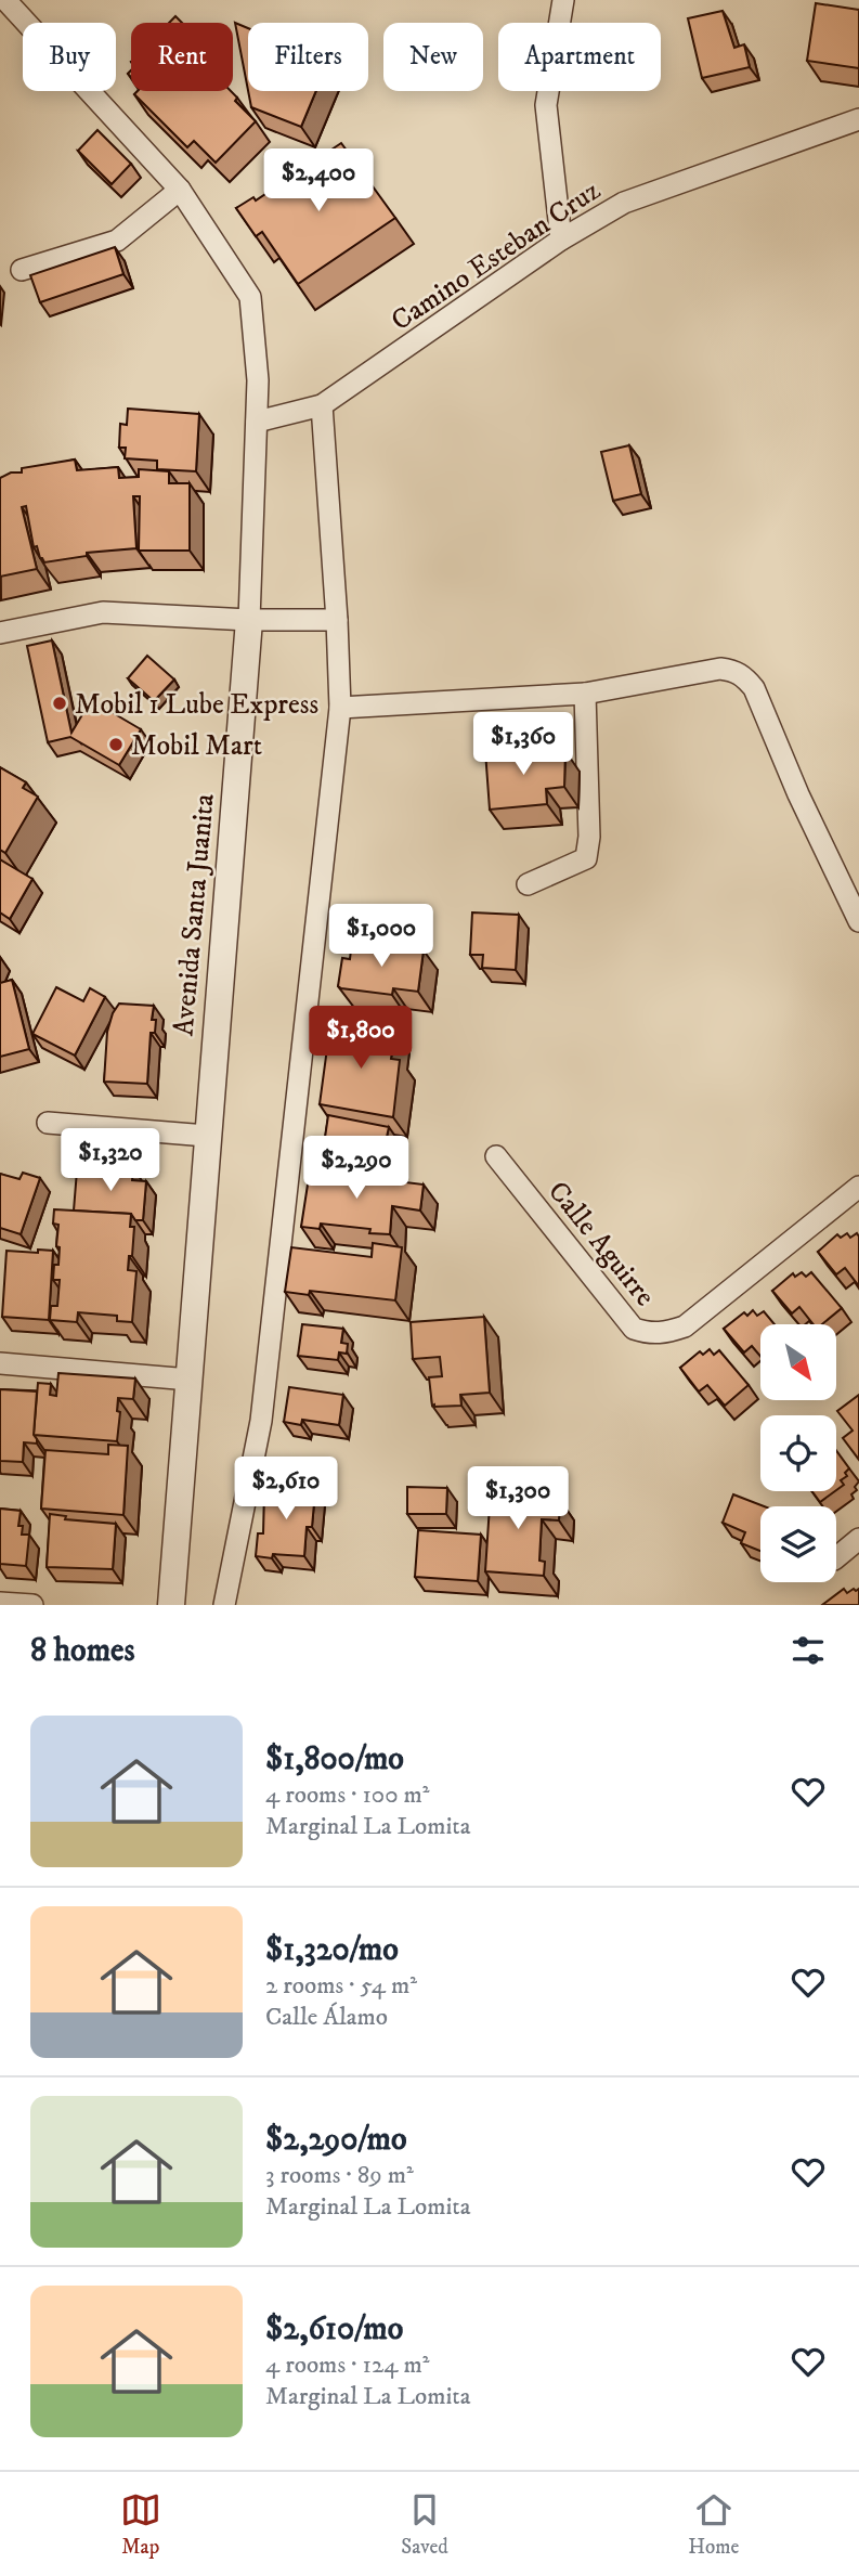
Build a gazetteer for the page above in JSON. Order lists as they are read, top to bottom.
{
  "streets": {
    "street": ["Camino Esteban Cruz", "Avenida Santa Juanita", "Calle Aguirre"]
  },
  "crossings": [
    ["Camino Esteban Cruz", "Avenida Santa Juanita"]
  ],
  "places": ["Mobil 1 Lube Express", "Mobil Mart"],
  "north": "bottom right",
  "page": {
    "chip": [
      "Buy",
      "Rent",
      "Filters",
      "New",
      "Apartment"
    ],
    "price": [
      "$2,400",
      "$1,360",
      "$1,000",
      "$1,800",
      "$1,320",
      "$2,290",
      "$2,610",
      "$1,300"
    ],
    "heading": "8 homes",
    "list": [
      {
        "name": "$1,800/mo",
        "note": "4 rooms · 100 m² · Marginal La Lomita"
      },
      {
        "name": "$1,320/mo",
        "note": "2 rooms · 54 m² · Calle Álamo"
      },
      {
        "name": "$2,290/mo",
        "note": "3 rooms · 89 m² · Marginal La Lomita"
      },
      {
        "name": "$2,610/mo",
        "note": "4 rooms · 124 m² · Marginal La Lomita"
      }
    ],
    "tabs": ["Map", "Saved", "Home"]
  }
}
